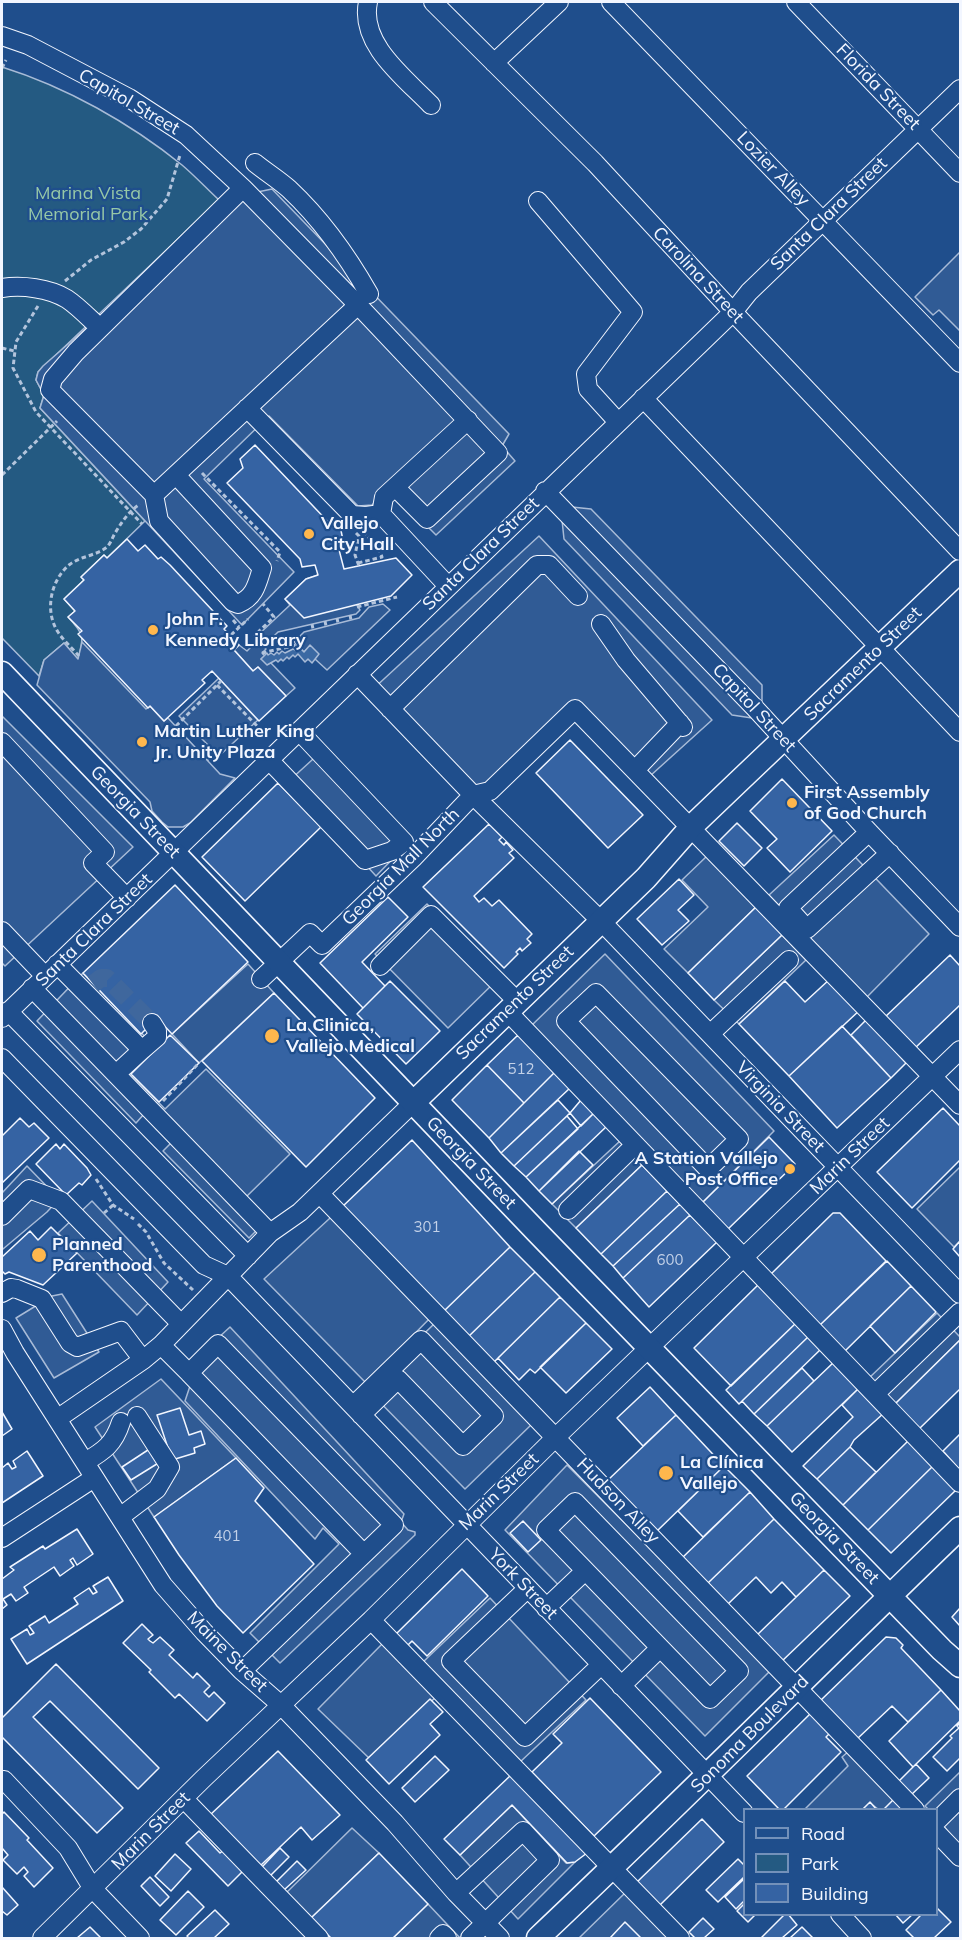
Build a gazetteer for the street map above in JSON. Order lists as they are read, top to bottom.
{
  "streets": {
    "main road": ["Sacramento Street", "Georgia Street", "Sonoma Boulevard"],
    "street": [
      "Florida Street",
      "Capitol Street",
      "Lozier Alley",
      "Santa Clara Street",
      "Carolina Street",
      "Georgia Mall North",
      "Virginia Street",
      "Marin Street",
      "Hudson Alley",
      "York Street",
      "Maine Street"
    ]
  },
  "crossings": [
    ["Florida Street", "Santa Clara Street"],
    ["Capitol Street", "Santa Clara Street"],
    ["Capitol Street", "Sacramento Street"],
    ["Lozier Alley", "Santa Clara Street"],
    ["Santa Clara Street", "Carolina Street"],
    ["Santa Clara Street", "Georgia Street"],
    ["Sacramento Street", "Georgia Street"],
    ["Sacramento Street", "Georgia Mall North"],
    ["Sacramento Street", "Virginia Street"],
    ["Sacramento Street", "Hudson Alley"],
    ["Sacramento Street", "York Street"],
    ["Sacramento Street", "Maine Street"],
    ["Georgia Street", "Georgia Mall North"],
    ["Georgia Street", "Marin Street"],
    ["Georgia Street", "Sonoma Boulevard"],
    ["Georgia Mall North", "Virginia Street"],
    ["Virginia Street", "Marin Street"],
    ["Marin Street", "Hudson Alley"],
    ["Marin Street", "York Street"],
    ["Marin Street", "Maine Street"],
    ["Hudson Alley", "Sonoma Boulevard"],
    ["York Street", "Sonoma Boulevard"]
  ],
  "parks": ["Marina Vista Memorial Park"],
  "places": [
    "Vallejo City Hall",
    "John F. Kennedy Library",
    "Martin Luther King Jr. Unity Plaza",
    "First Assembly of God Church",
    "La Clinica, Vallejo Medical",
    "A Station Vallejo Post Office",
    "Planned Parenthood",
    "La Clínica Vallejo"
  ],
  "house_numbers": [
    "512",
    "301",
    "600",
    "401"
  ],
  "legend": ["Road", "Park", "Building"]
}
